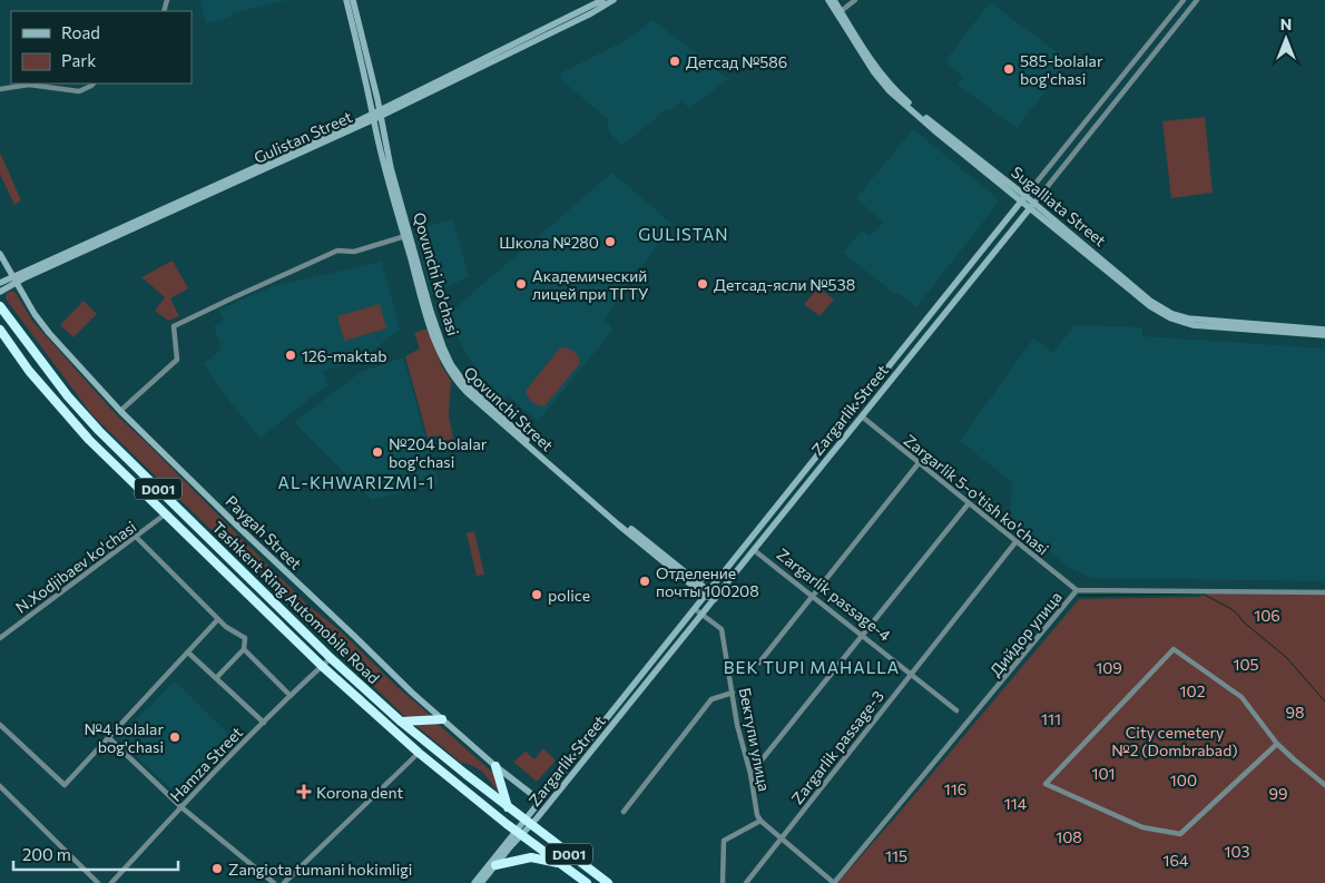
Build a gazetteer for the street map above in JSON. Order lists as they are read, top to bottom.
{
  "streets": {
    "highway": ["D001", "Tashkent Ring Automobile Road"],
    "main road": [
      "Gulistan Street",
      "Sugalliata Street",
      "Qovunchi ko'chasi",
      "Qovunchi Street",
      "Zargarlik Street",
      "Paygah Street",
      "Zargarlik passage-4"
    ],
    "street": [
      "Zargarlik 5-o'tish ko'chasi",
      "N.Xodjibaev ko'chasi",
      "Дийдор улица",
      "Бектупи улица",
      "Zargarlik passage-3",
      "Hamza Street"
    ]
  },
  "crossings": [
    ["Gulistan Street", "Qovunchi ko'chasi"],
    ["Gulistan Street", "Paygah Street"],
    ["Sugalliata Street", "Zargarlik Street"],
    ["Qovunchi ko'chasi", "Qovunchi Street"],
    ["Qovunchi ko'chasi", "Zargarlik Street"],
    ["Qovunchi Street", "Zargarlik Street"],
    ["Zargarlik Street", "Zargarlik 5-o'tish ko'chasi"],
    ["Zargarlik Street", "Paygah Street"],
    ["Zargarlik Street", "Zargarlik passage-4"],
    ["Zargarlik Street", "Tashkent Ring Automobile Road"],
    ["Zargarlik Street", "Бектупи улица"],
    ["Zargarlik 5-o'tish ko'chasi", "Дийдор улица"],
    ["Zargarlik 5-o'tish ko'chasi", "Zargarlik passage-3"],
    ["N.Xodjibaev ko'chasi", "Tashkent Ring Automobile Road"],
    ["Zargarlik passage-4", "Zargarlik passage-3"],
    ["Tashkent Ring Automobile Road", "Hamza Street"]
  ],
  "districts": ["GULISTAN", "AL-KHWARIZMI-1", "BEK TUPI MAHALLA"],
  "parks": [
    "106",
    "105",
    "109",
    "102",
    "98",
    "111",
    "City cemetery №2 (Dombrabad)",
    "101",
    "100",
    "116",
    "99",
    "114",
    "108",
    "103",
    "115",
    "164"
  ],
  "places": {
    "other": [
      "Детсад №586",
      "585-bolalar bog'chasi",
      "Школа №280",
      "Академический лицей при ТГТУ",
      "Детсад-ясли №538",
      "126-maktab",
      "№204 bolalar bog'chasi",
      "Отделение почты 100208",
      "police",
      "№4 bolalar bog'chasi",
      "Zangiota tumani hokimligi"
    ],
    "health": ["Korona dent"]
  },
  "legend": ["Road", "Park"],
  "scale_bar": "200 m",
  "north": "top"
}
